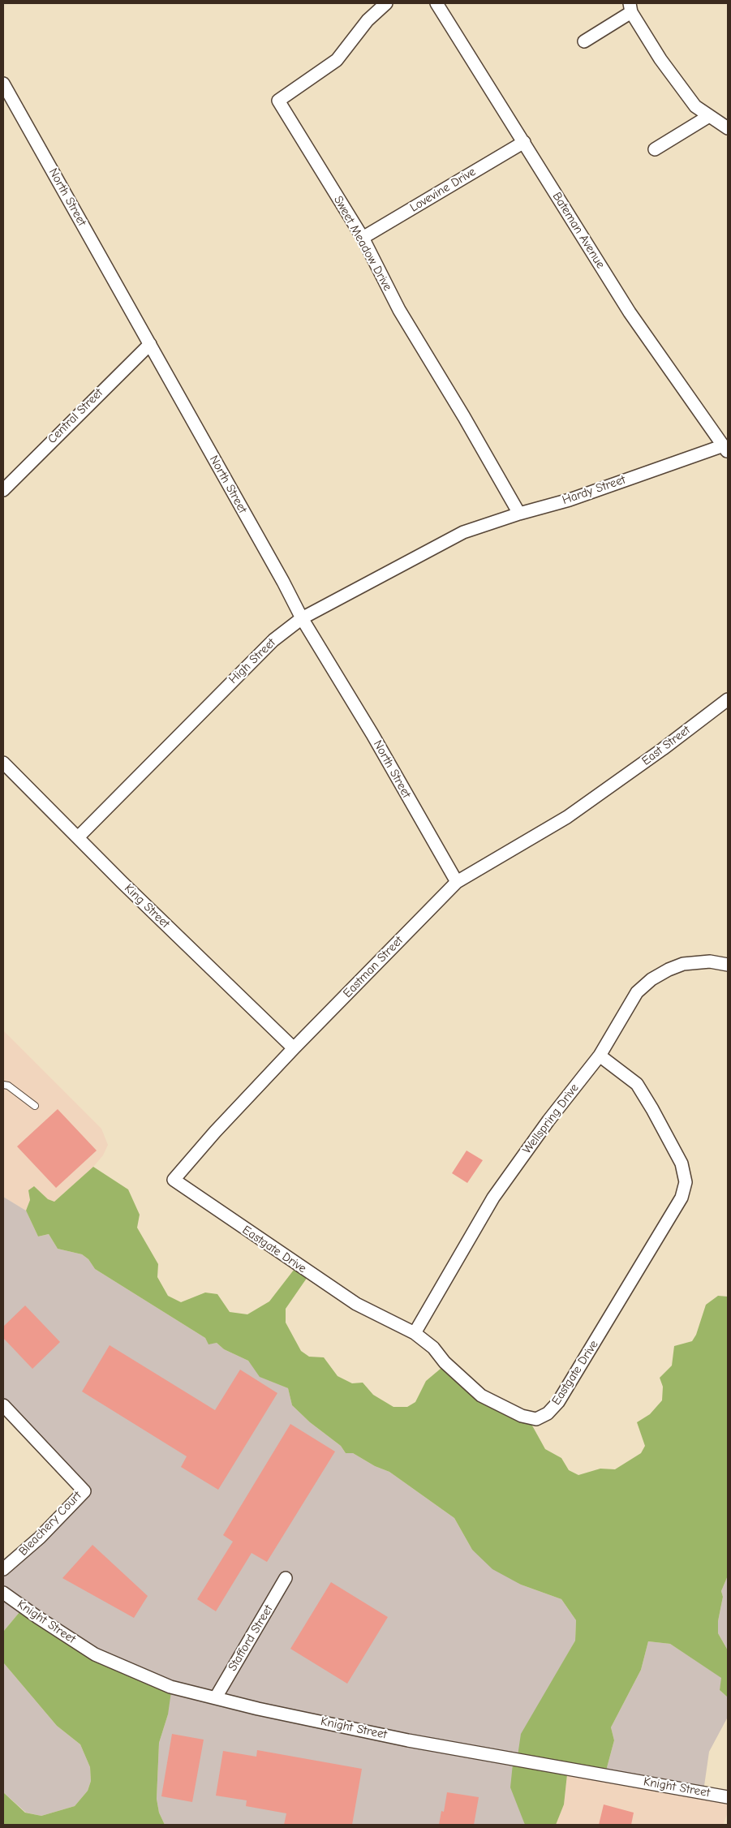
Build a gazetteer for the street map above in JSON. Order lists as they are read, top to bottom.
{
  "streets": {
    "street": [
      "Lovevine Drive",
      "North Street",
      "Bateman Avenue",
      "Sweet Meadow Drive",
      "Central Street",
      "Hardy Street",
      "High Street",
      "East Street",
      "King Street",
      "Eastman Street",
      "Wellspring Drive",
      "Eastgate Drive",
      "Bleachery Court",
      "Knight Street",
      "Stafford Street"
    ]
  },
  "crossings": [
    ["Lovevine Drive", "Bateman Avenue"],
    ["Lovevine Drive", "Sweet Meadow Drive"],
    ["North Street", "Central Street"],
    ["North Street", "High Street"],
    ["North Street", "Eastman Street"],
    ["Bateman Avenue", "Hardy Street"],
    ["Sweet Meadow Drive", "Hardy Street"],
    ["Hardy Street", "High Street"],
    ["High Street", "King Street"],
    ["East Street", "Eastman Street"],
    ["King Street", "Eastman Street"],
    ["Eastman Street", "Eastgate Drive"],
    ["Wellspring Drive", "Eastgate Drive"],
    ["Knight Street", "Stafford Street"]
  ]
}
